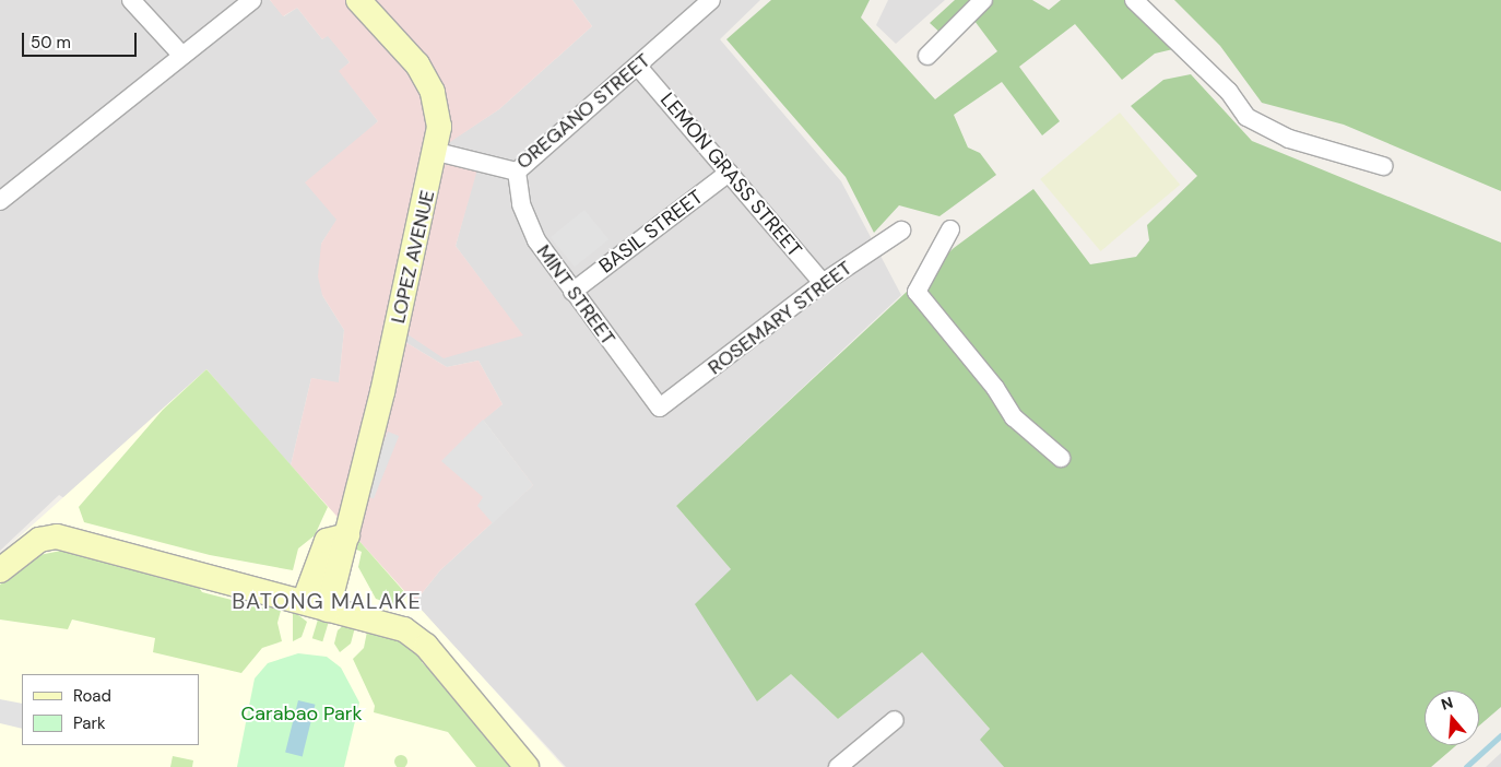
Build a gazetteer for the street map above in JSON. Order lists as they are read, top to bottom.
{
  "streets": {
    "main road": ["LOPEZ AVENUE"],
    "street": [
      "OREGANO STREET",
      "LEMON GRASS STREET",
      "BASIL STREET",
      "MINT STREET",
      "ROSEMARY STREET"
    ]
  },
  "crossings": [
    ["OREGANO STREET", "LEMON GRASS STREET"],
    ["OREGANO STREET", "LOPEZ AVENUE"],
    ["OREGANO STREET", "MINT STREET"],
    ["LEMON GRASS STREET", "BASIL STREET"],
    ["LEMON GRASS STREET", "ROSEMARY STREET"],
    ["BASIL STREET", "MINT STREET"],
    ["MINT STREET", "ROSEMARY STREET"]
  ],
  "districts": ["BATONG MALAKE"],
  "parks": ["Carabao Park"],
  "legend": ["Road", "Park"],
  "scale_bar": "50 m",
  "north": "top"
}
